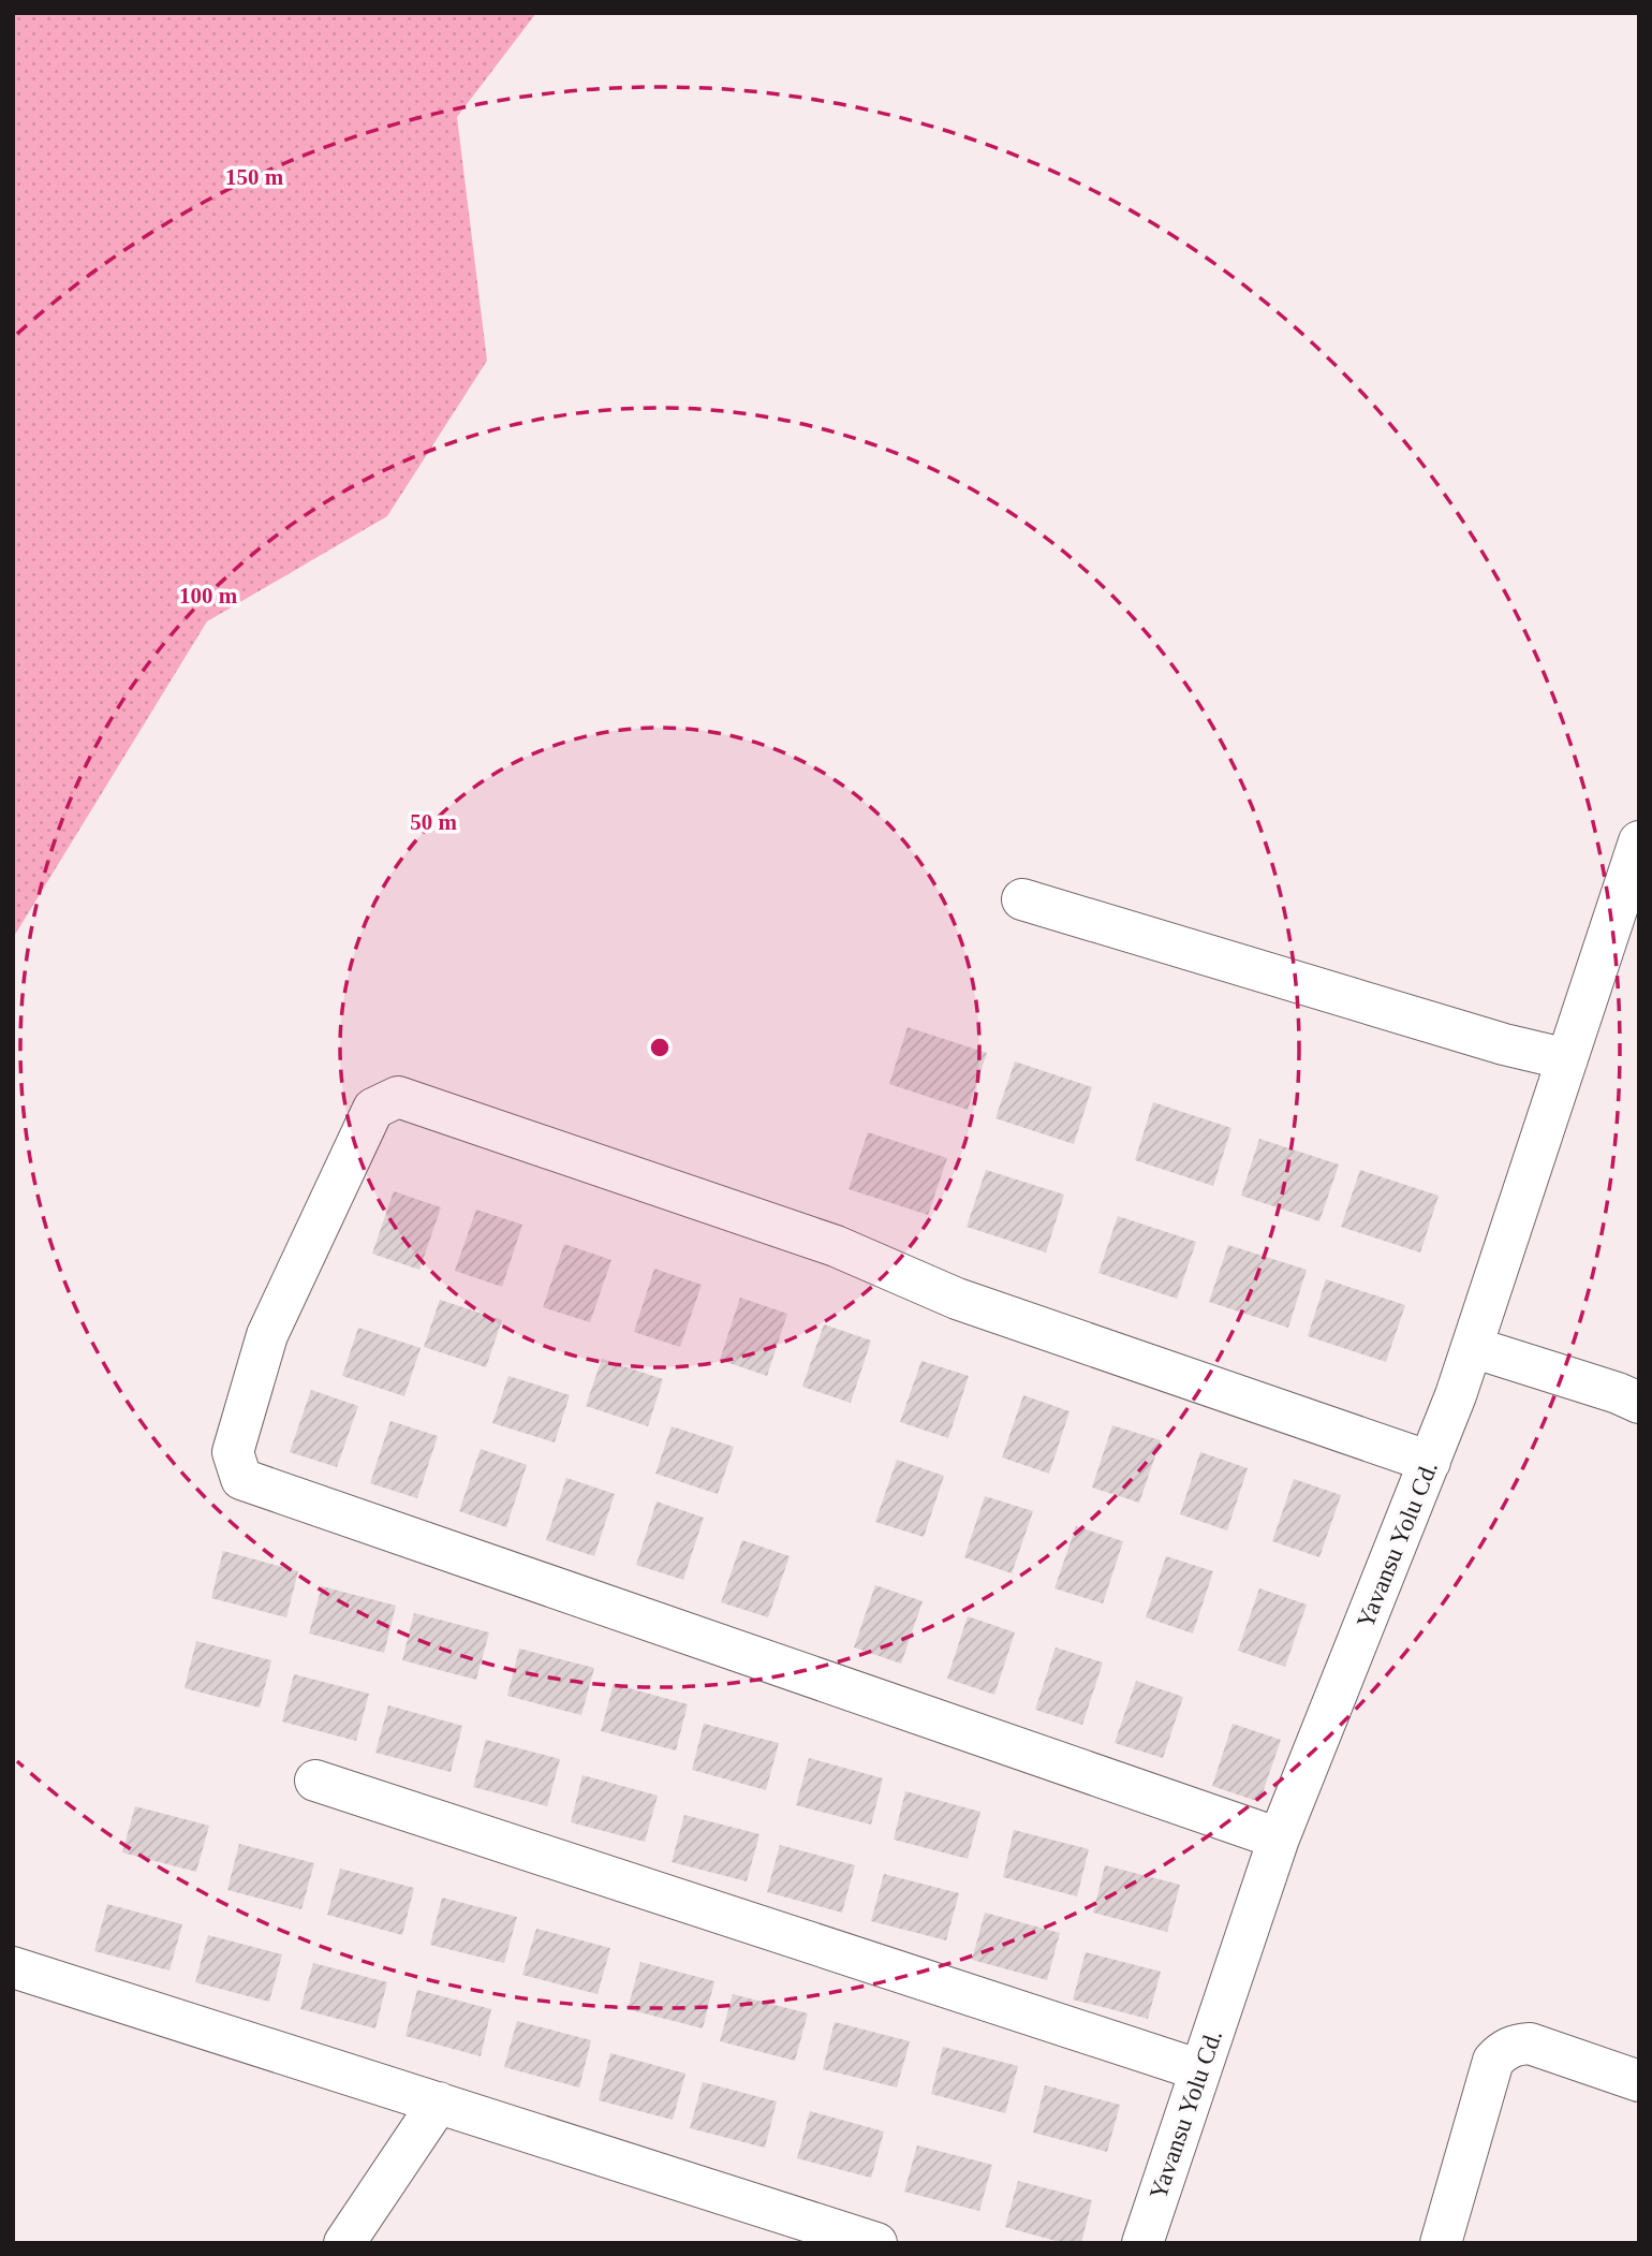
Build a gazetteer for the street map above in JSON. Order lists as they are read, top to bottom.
{
  "streets": {
    "street": ["Yavansu Yolu Cd."]
  },
  "rings": ["150 m", "100 m", "50 m"]
}
